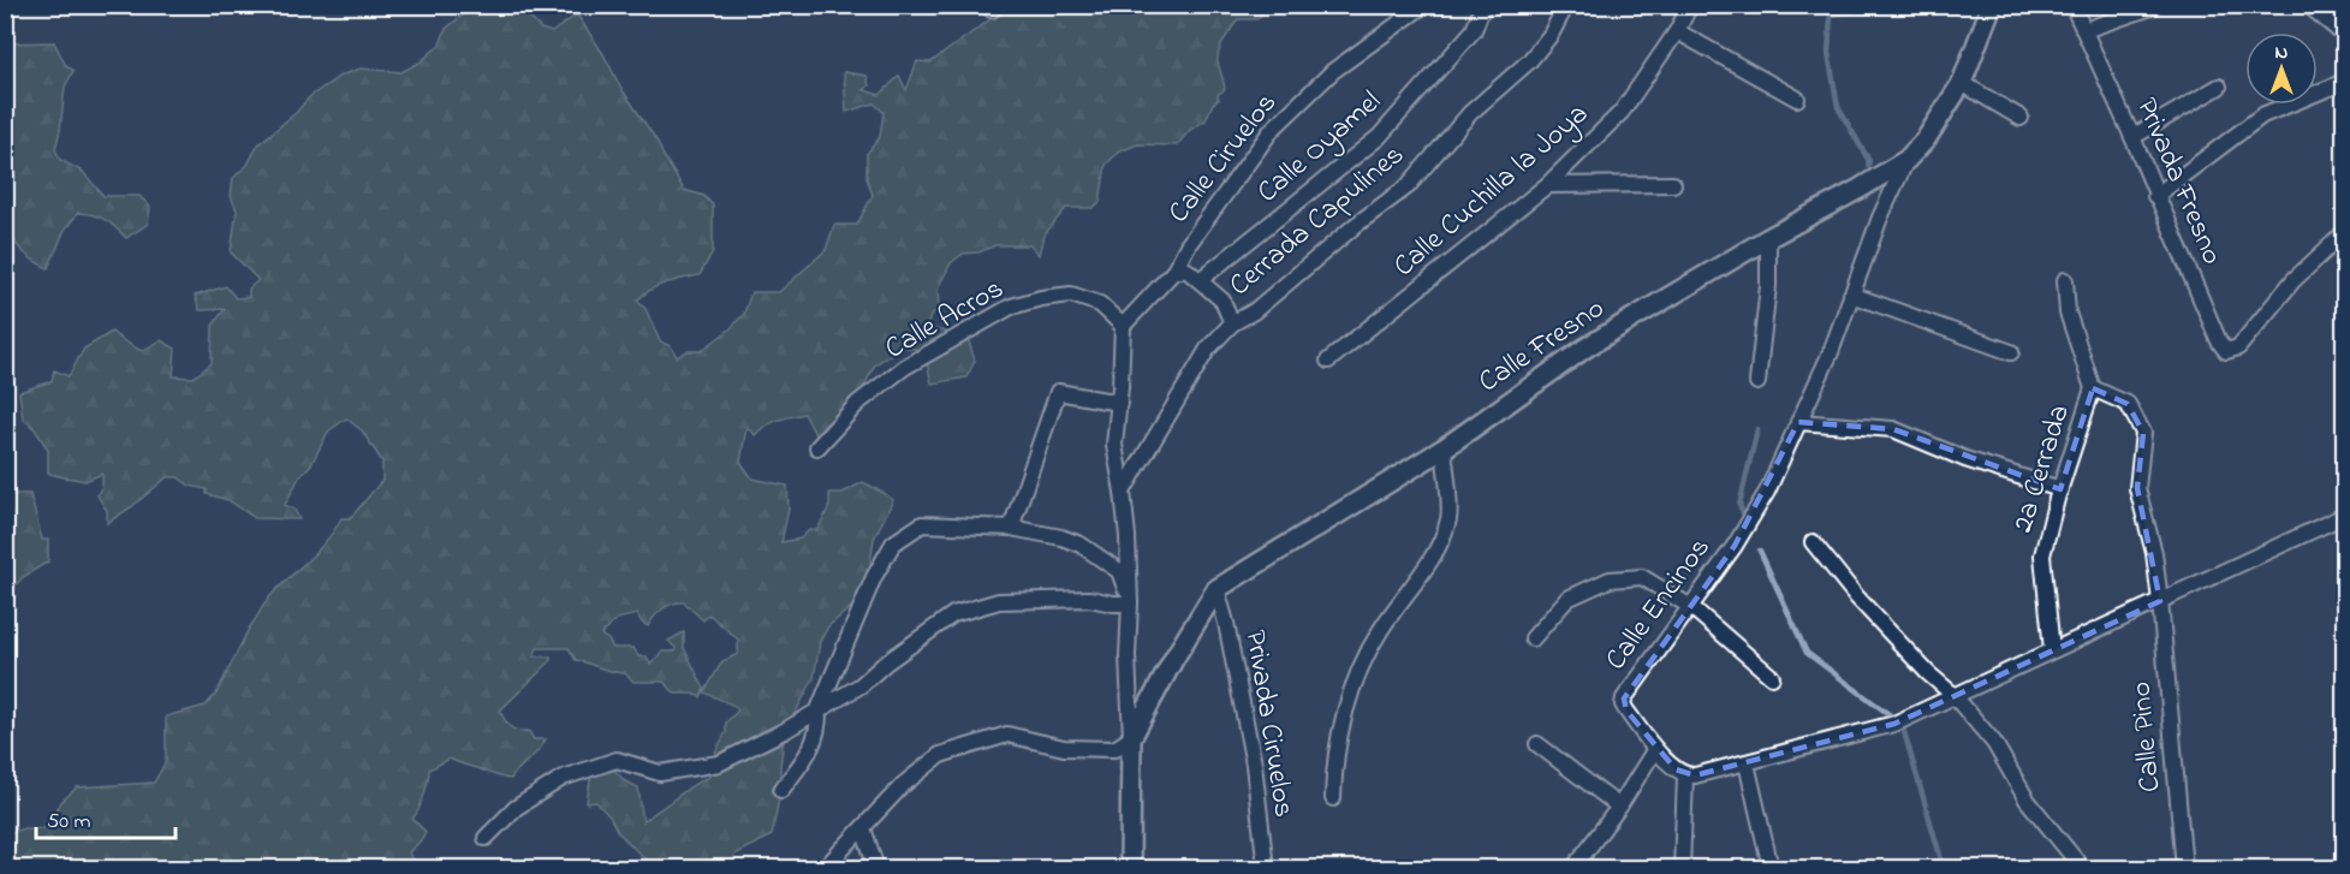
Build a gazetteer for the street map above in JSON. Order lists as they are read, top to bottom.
{
  "streets": {
    "street": [
      "Calle Oyamel",
      "Calle Ciruelos",
      "Privada Fresno",
      "Calle Cuchilla la Joya",
      "Cerrada Capulines",
      "Calle Acros",
      "Calle Fresno",
      "2a Cerrada",
      "Calle Encinos",
      "Privada Ciruelos",
      "Calle Pino"
    ]
  },
  "crossings": [
    ["Calle Fresno", "Calle Encinos"],
    ["Calle Fresno", "Privada Ciruelos"],
    ["2a Cerrada", "Calle Pino"]
  ],
  "scale_bar": "50 m",
  "north": "top"
}
